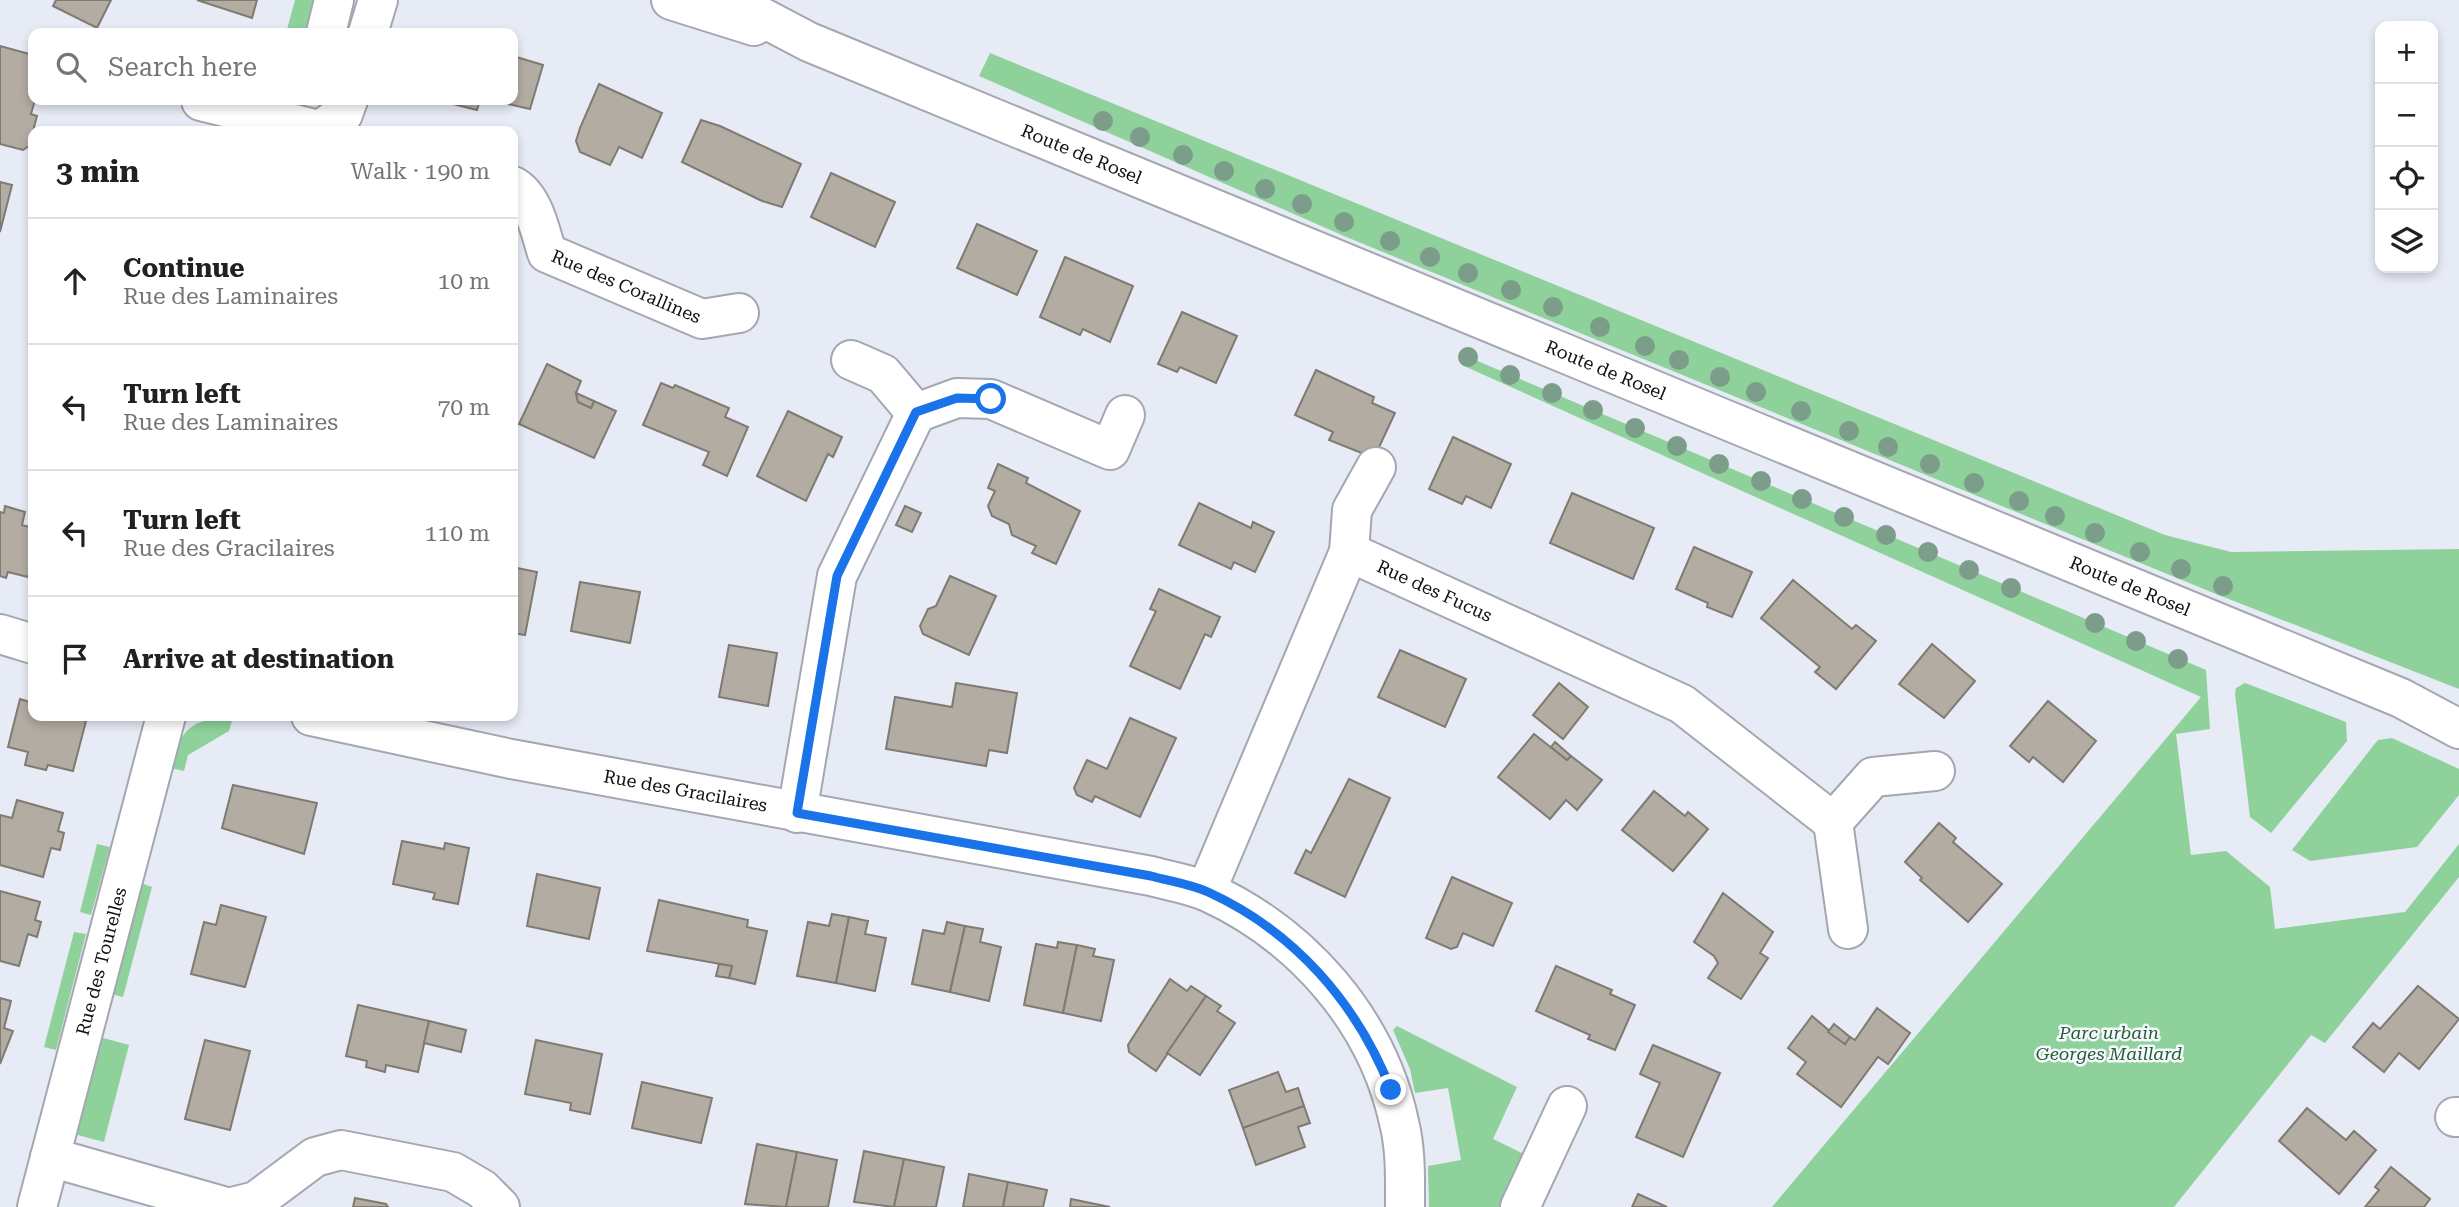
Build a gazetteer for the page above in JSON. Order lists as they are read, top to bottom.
{
  "streets": {
    "street": [
      "Route de Rosel",
      "Rue des Corallines",
      "Rue des Fucus",
      "Rue des Gracilaires",
      "Rue des Tourelles"
    ]
  },
  "parks": ["Parc urbain Georges Maillard"],
  "page": {
    "map_buttons": ["+", "−"],
    "search": "Search here",
    "heading": ["3 min", "Walk · 190 m"],
    "list": [
      ["Continue", "Rue des Laminaires", "10 m"],
      ["Turn left", "Rue des Laminaires", "70 m"],
      ["Turn left", "Rue des Gracilaires", "110 m"],
      "Arrive at destination"
    ]
  }
}
